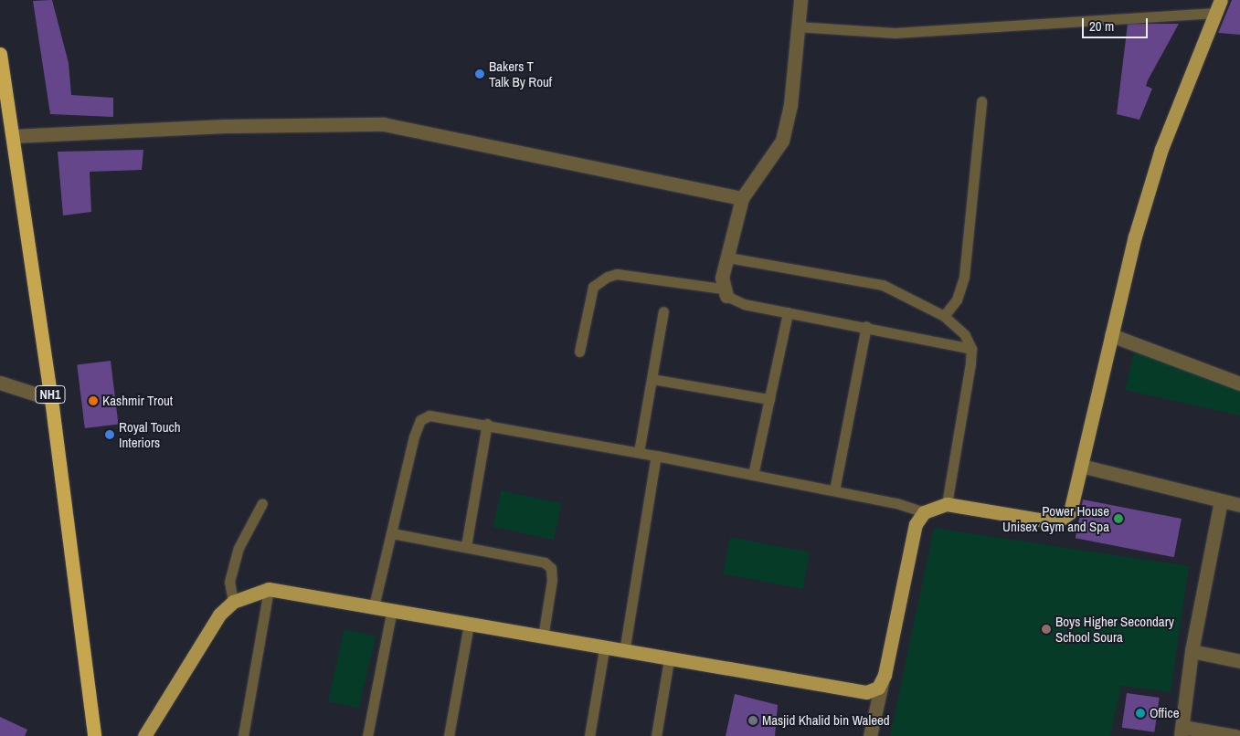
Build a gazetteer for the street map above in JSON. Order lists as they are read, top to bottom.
{
  "streets": {
    "highway": ["NH1"]
  },
  "places": [
    "Bakers T Talk By Rouf",
    "Kashmir Trout",
    "Royal Touch Interiors",
    "Power House Unisex Gym and Spa",
    "Boys Higher Secondary School Soura",
    "Office",
    "Masjid Khalid bin Waleed"
  ],
  "scale_bar": "20 m"
}
